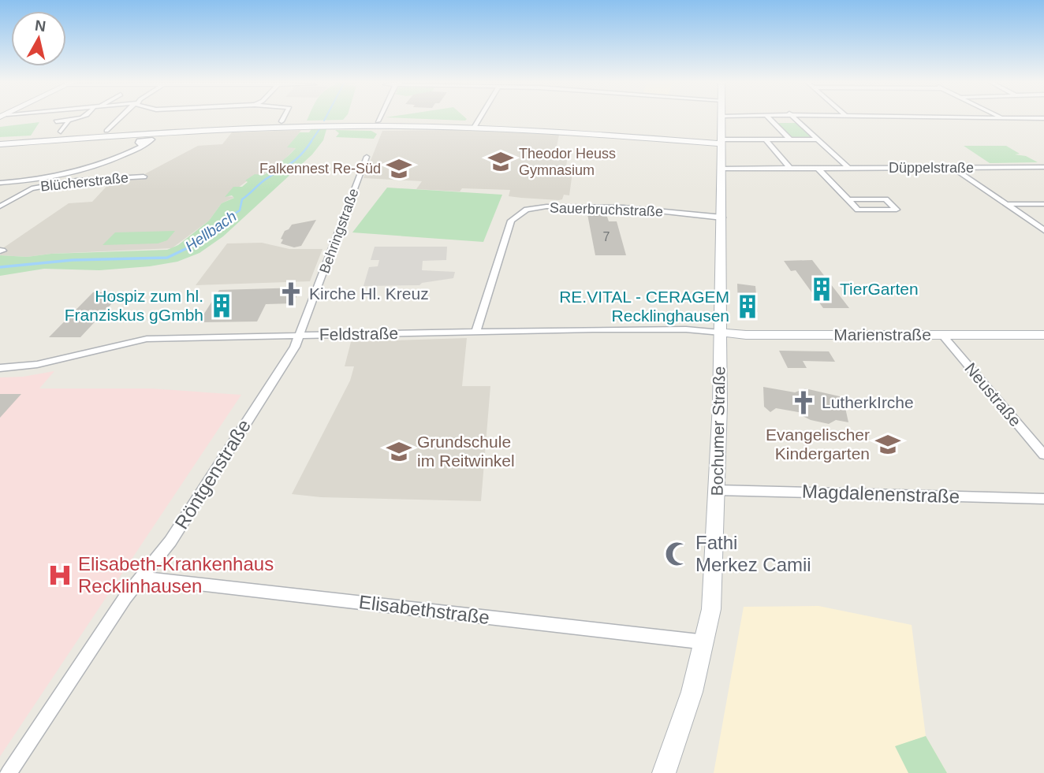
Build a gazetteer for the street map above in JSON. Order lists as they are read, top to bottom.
{
  "streets": {
    "main road": ["Marienstraße", "Bochumer Straße"],
    "street": [
      "Düppelstraße",
      "Blücherstraße",
      "Sauerbruchstraße",
      "Behringstraße",
      "Feldstraße",
      "Neustraße",
      "Röntgenstraße",
      "Magdalenenstraße",
      "Elisabethstraße"
    ]
  },
  "crossings": [
    ["Düppelstraße", "Bochumer Straße"],
    ["Sauerbruchstraße", "Feldstraße"],
    ["Sauerbruchstraße", "Bochumer Straße"],
    ["Behringstraße", "Feldstraße"],
    ["Behringstraße", "Röntgenstraße"],
    ["Feldstraße", "Marienstraße"],
    ["Feldstraße", "Bochumer Straße"],
    ["Feldstraße", "Röntgenstraße"],
    ["Marienstraße", "Neustraße"],
    ["Marienstraße", "Bochumer Straße"],
    ["Bochumer Straße", "Magdalenenstraße"],
    ["Bochumer Straße", "Elisabethstraße"],
    ["Röntgenstraße", "Elisabethstraße"]
  ],
  "water": ["Hellbach"],
  "places": {
    "school or university": [
      "Theodor Heuss Gymnasium",
      "Falkennest Re-Süd",
      "Evangelischer Kindergarten",
      "Grundschule im Reitwinkel"
    ],
    "building": ["TierGarten", "Hospiz zum hl. Franziskus gGmbh", "RE.VITAL - CERAGEM Recklinghausen"],
    "church": ["Kirche Hl. Kreuz", "LutherkIrche"],
    "mosque": ["Fathi Merkez Camii"],
    "hospital": ["Elisabeth-Krankenhaus Recklinhausen"]
  },
  "house_numbers": ["7"],
  "north": "top"
}
